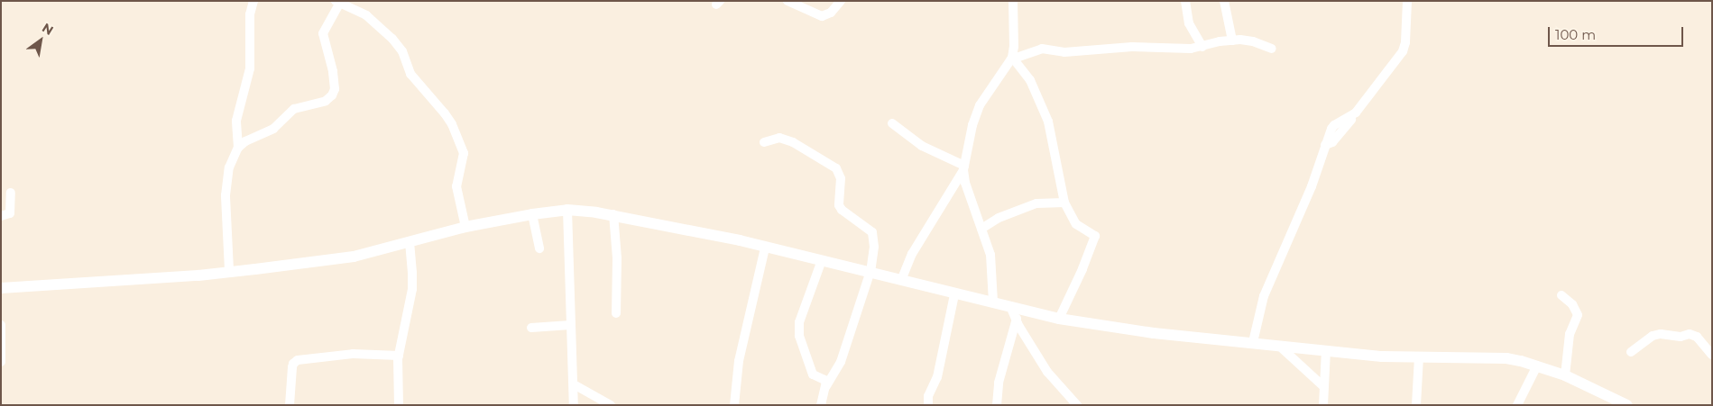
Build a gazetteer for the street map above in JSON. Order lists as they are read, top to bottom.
{
  "scale_bar": "100 m",
  "north": "top right"
}
